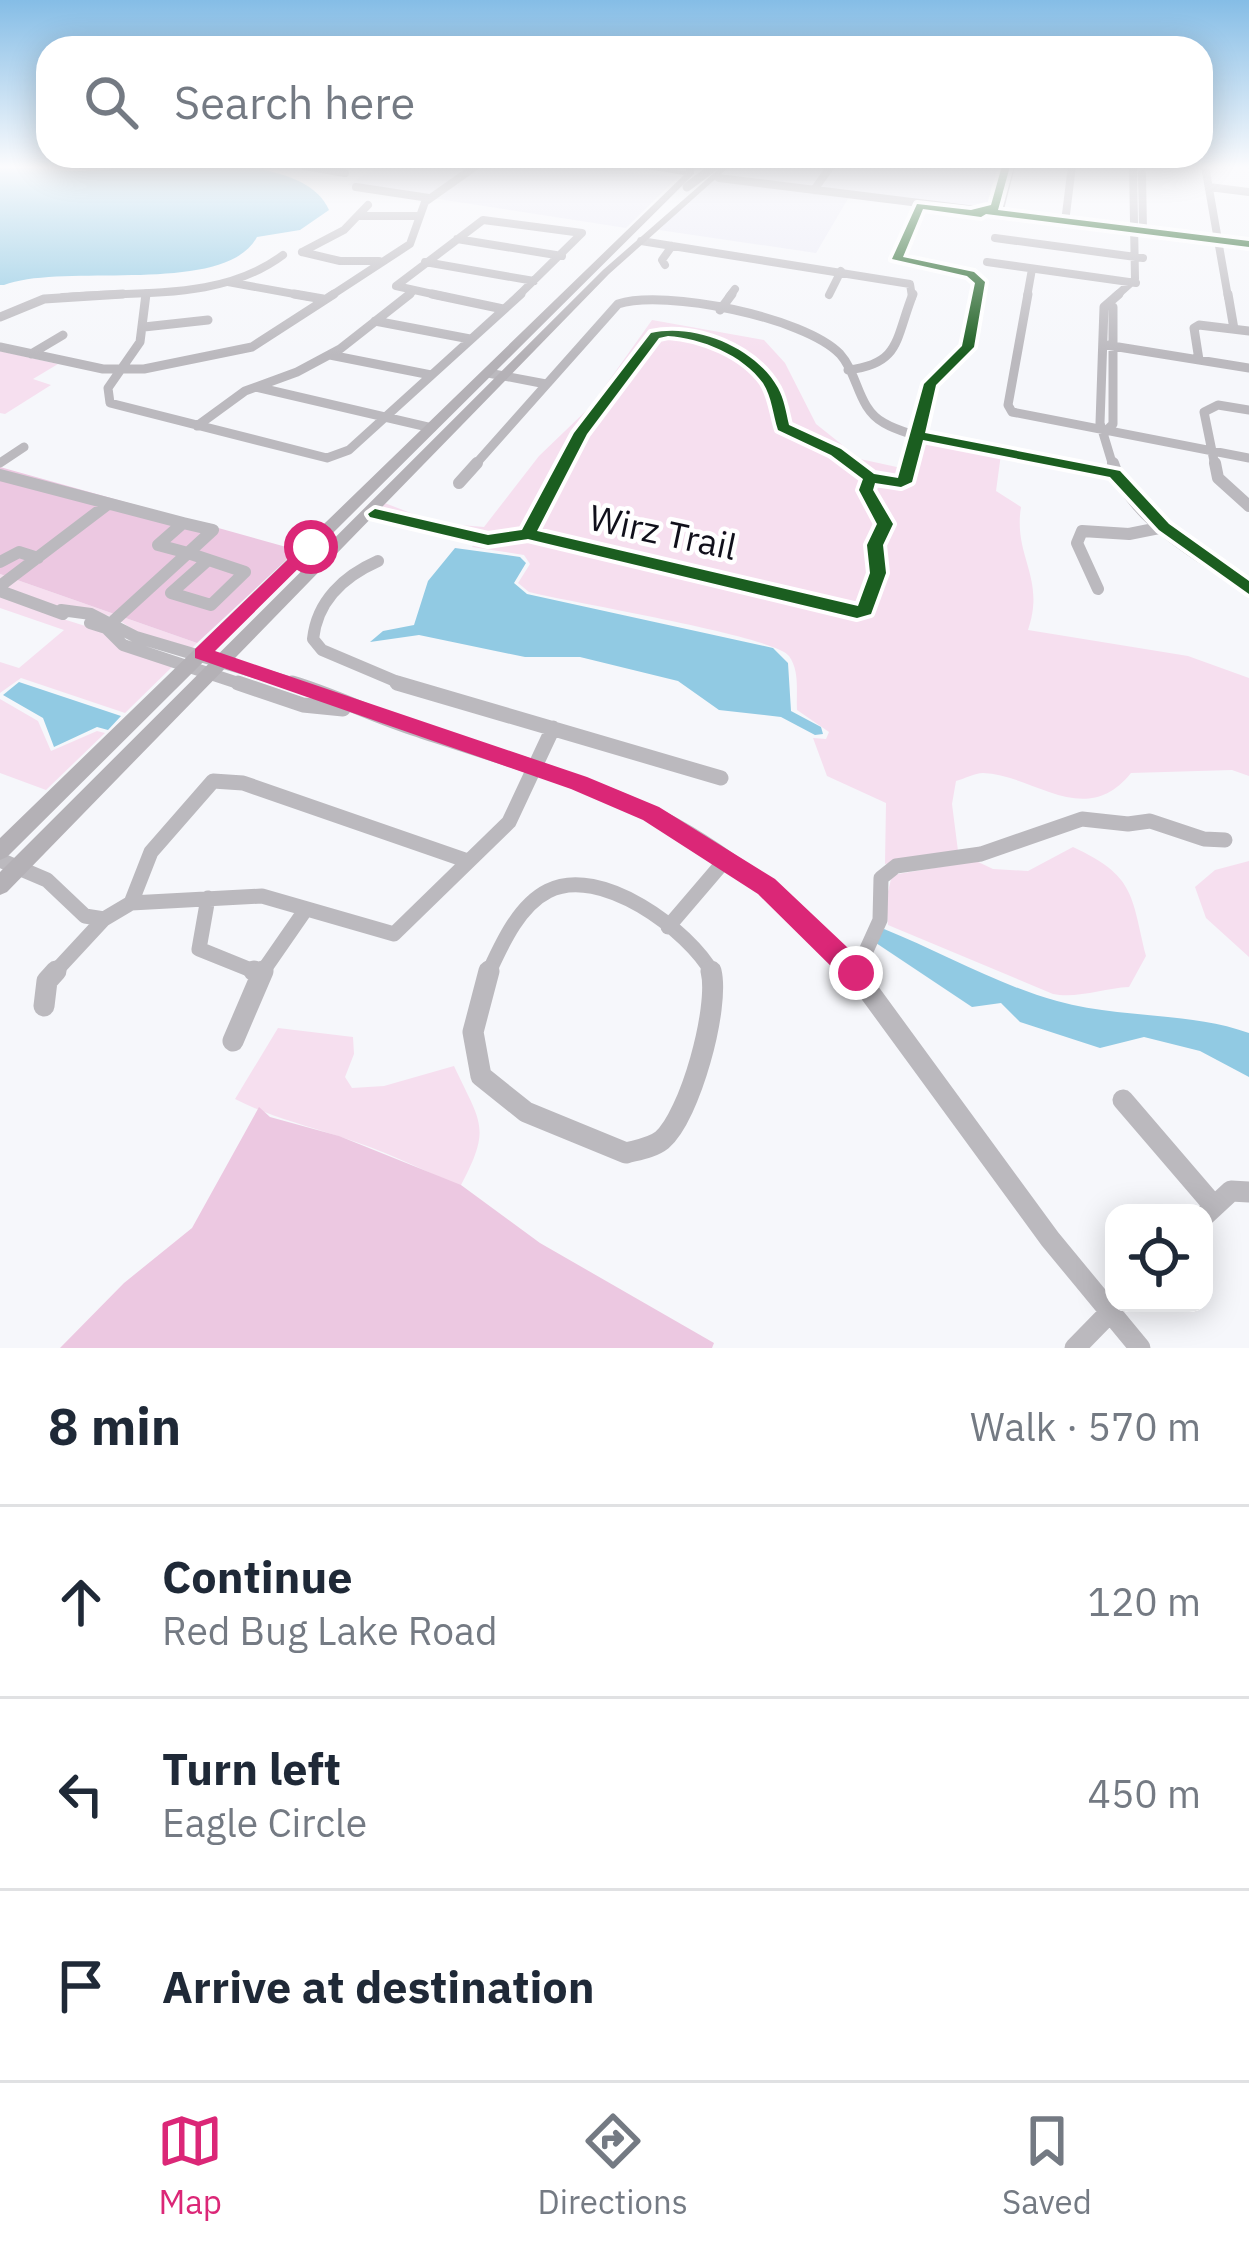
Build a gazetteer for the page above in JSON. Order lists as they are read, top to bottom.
{
  "streets": {
    "cycle path": ["Wirz Trail"]
  },
  "page": {
    "search": "Search here",
    "heading": ["8 min", "Walk · 570 m"],
    "list": [
      ["Continue", "Red Bug Lake Road", "120 m"],
      ["Turn left", "Eagle Circle", "450 m"],
      "Arrive at destination"
    ],
    "nav": ["Map", "Directions", "Saved"]
  }
}
